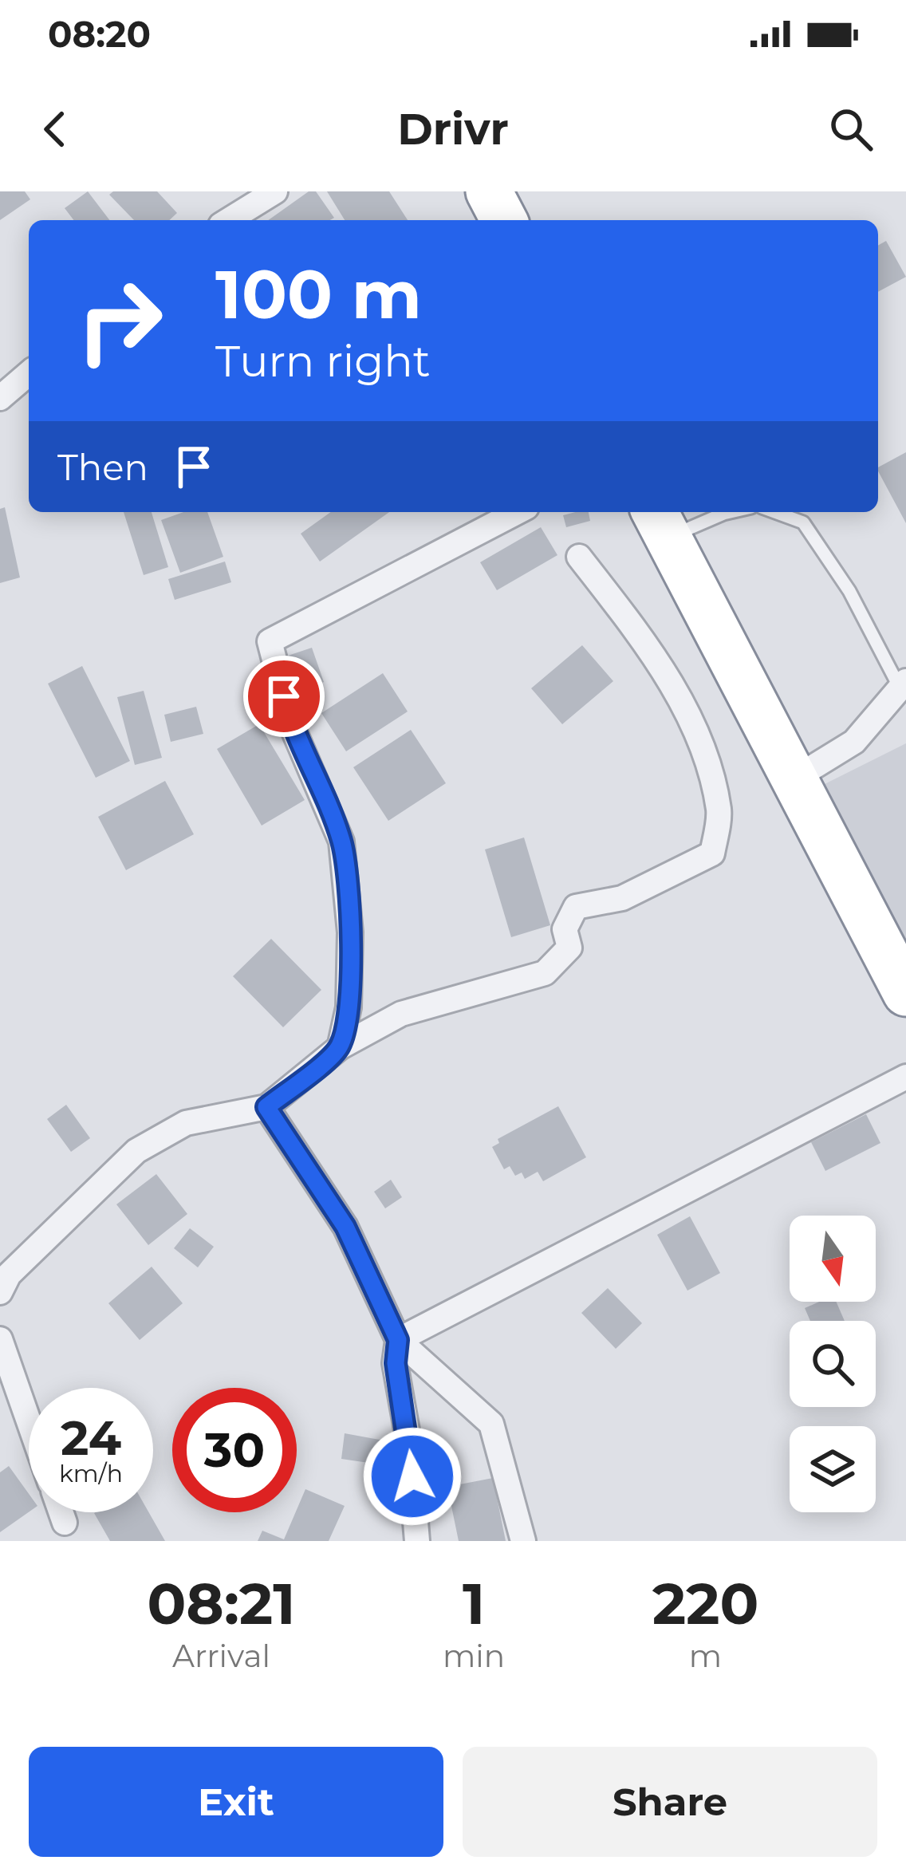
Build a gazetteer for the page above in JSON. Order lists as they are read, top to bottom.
{
  "north": "bottom",
  "page": {
    "status": "08:20",
    "header": "Drivr",
    "turn": ["100 m", "Turn right"],
    "then": "Then",
    "speed": "24 km/h",
    "limit": "30",
    "eta": [
      "08:21",
      "Arrival",
      "1",
      "min",
      "220",
      "m"
    ],
    "buttons": ["Exit", "Share"]
  }
}
